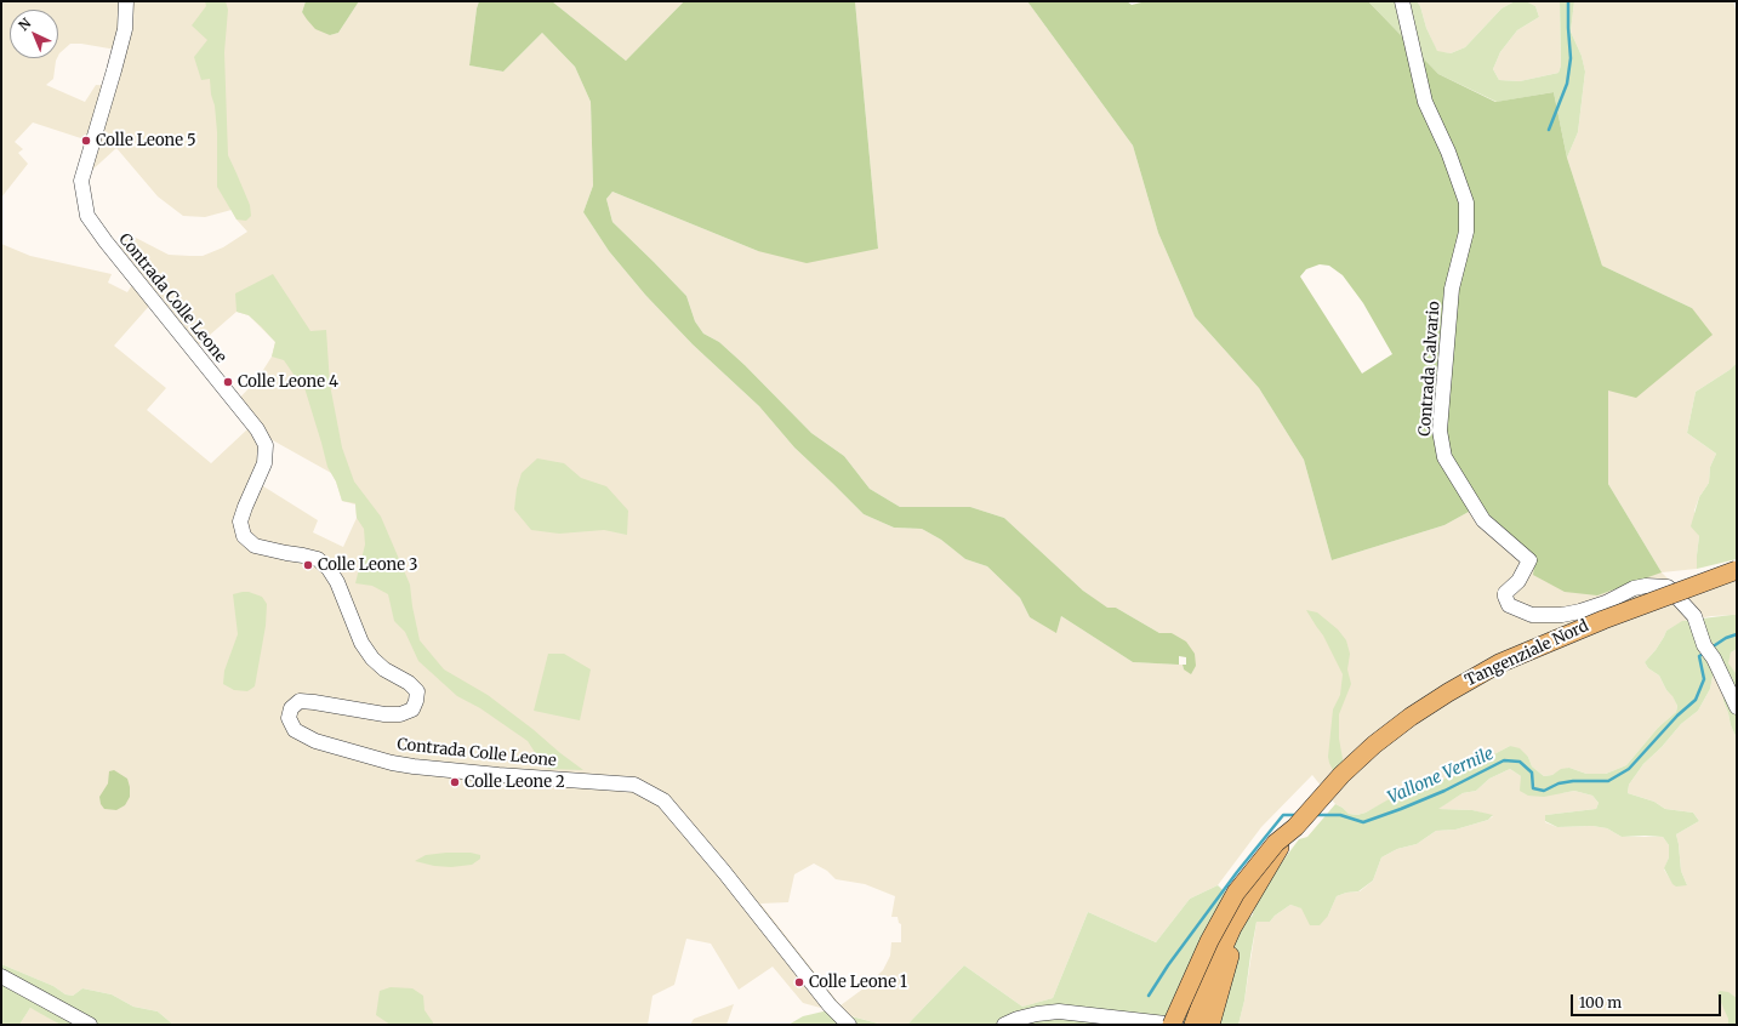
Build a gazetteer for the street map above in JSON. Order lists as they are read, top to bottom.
{
  "streets": {
    "main road": ["Tangenziale Nord"],
    "street": ["Contrada Colle Leone", "Contrada Calvario"]
  },
  "water": ["Vallone Vernile"],
  "places": [
    "Colle Leone 5",
    "Colle Leone 4",
    "Colle Leone 3",
    "Colle Leone 2",
    "Colle Leone 1"
  ],
  "scale_bar": "100 m",
  "north": "top left"
}
